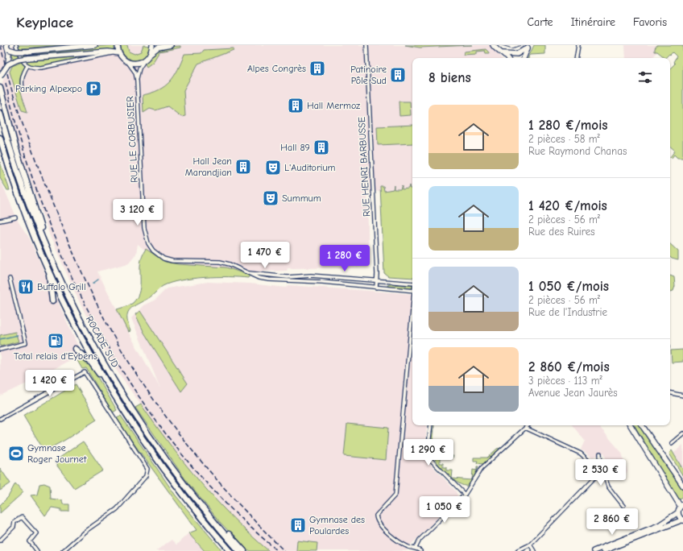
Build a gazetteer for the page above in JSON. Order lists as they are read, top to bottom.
{
  "streets": {
    "highway": ["ROCADE SUD"],
    "street": ["RUE LE CORBUSIER", "RUE HENRI BARBUSSE"]
  },
  "crossings": [
    ["RUE LE CORBUSIER", "RUE HENRI BARBUSSE"]
  ],
  "places": {
    "building": [
      "Alpes Congrès",
      "Patinoire Pôle Sud",
      "Hall Mermoz",
      "Hall 89",
      "Hall Jean Marandjian",
      "Gymnase des Poulardes"
    ],
    "parking": ["Parking Alpexpo"],
    "theatre": ["L'Auditorium", "Summum"],
    "restaurant": ["Buffalo Grill"],
    "fuel station": ["Total relais d'Eybens"],
    "sports": ["Gymnase Roger Journet"]
  },
  "page": {
    "header": "Keyplace",
    "nav": ["Carte", "Itinéraire", "Favoris"],
    "heading": "8 biens",
    "list": [
      {
        "name": "1 280 €/mois",
        "note": "2 pièces · 58 m² · Rue Raymond Chanas"
      },
      {
        "name": "1 420 €/mois",
        "note": "2 pièces · 56 m² · Rue des Ruires"
      },
      {
        "name": "1 050 €/mois",
        "note": "2 pièces · 56 m² · Rue de l'Industrie"
      },
      {
        "name": "2 860 €/mois",
        "note": "3 pièces · 113 m² · Avenue Jean Jaurès"
      }
    ],
    "price": [
      "3 120 €",
      "1 470 €",
      "1 280 €",
      "1 420 €",
      "1 290 €",
      "2 530 €",
      "1 050 €",
      "2 860 €"
    ]
  }
}
